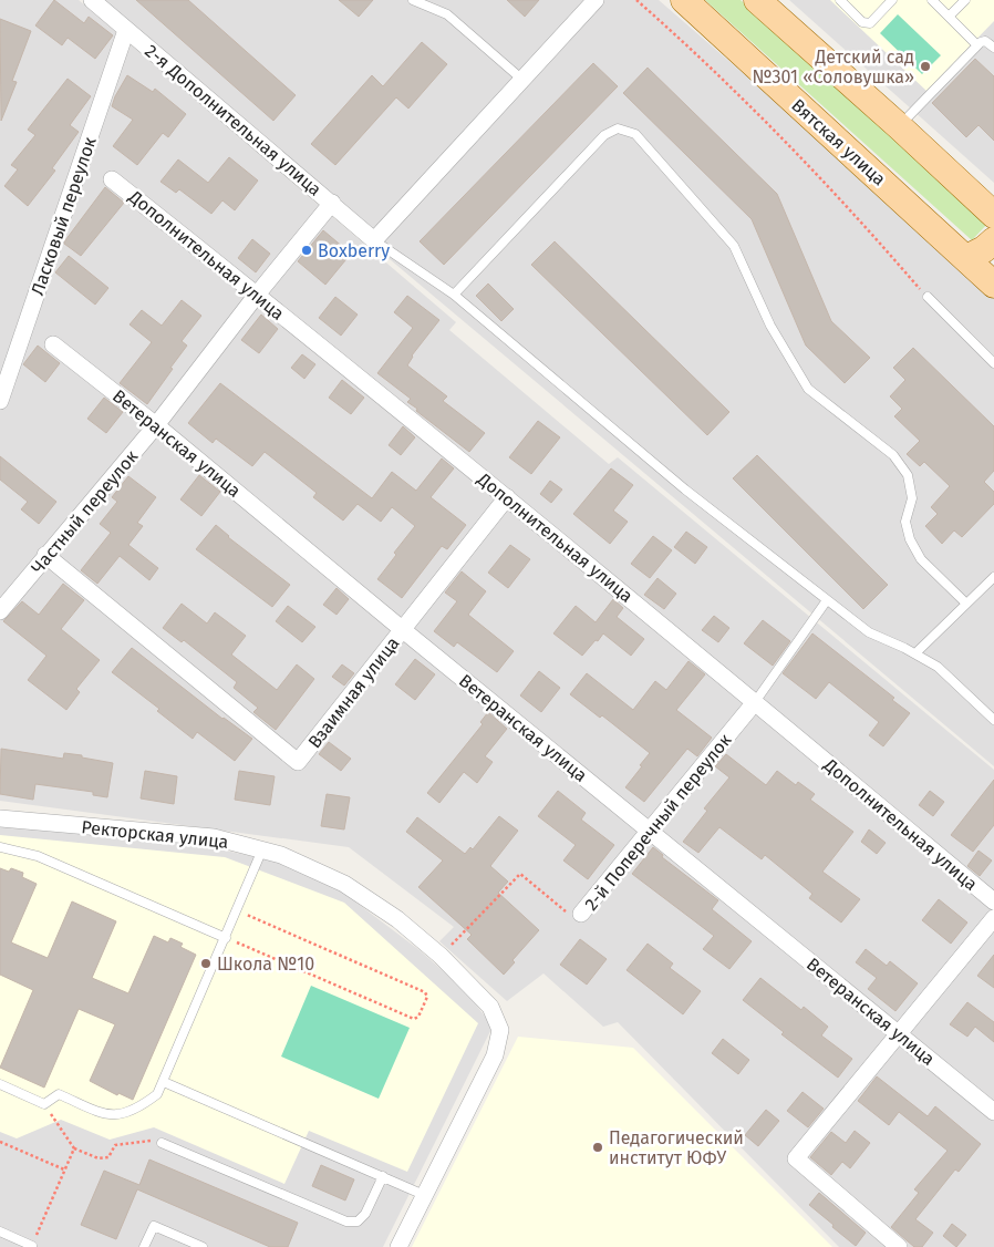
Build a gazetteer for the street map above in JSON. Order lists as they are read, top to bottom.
{
  "streets": {
    "main road": ["Вятская улица"],
    "street": [
      "2-я Дополнительная улица",
      "Ласковый переулок",
      "Дополнительная улица",
      "Ветеранская улица",
      "Частный переулок",
      "Взаимная улица",
      "2-й Поперечный переулок",
      "Ректорская улица"
    ]
  },
  "crossings": [
    ["2-я Дополнительная улица", "Ласковый переулок"],
    ["2-я Дополнительная улица", "Частный переулок"],
    ["Дополнительная улица", "Частный переулок"],
    ["Дополнительная улица", "Взаимная улица"],
    ["Дополнительная улица", "2-й Поперечный переулок"],
    ["Ветеранская улица", "Частный переулок"],
    ["Ветеранская улица", "Взаимная улица"],
    ["Ветеранская улица", "2-й Поперечный переулок"],
    ["Частный переулок", "Взаимная улица"],
    ["2-й Поперечный переулок", "Ректорская улица"]
  ],
  "places": [
    "Детский сад №301 «Соловушка»",
    "Boxberry",
    "Школа №10",
    "Педагогический институт ЮФУ"
  ]
}
